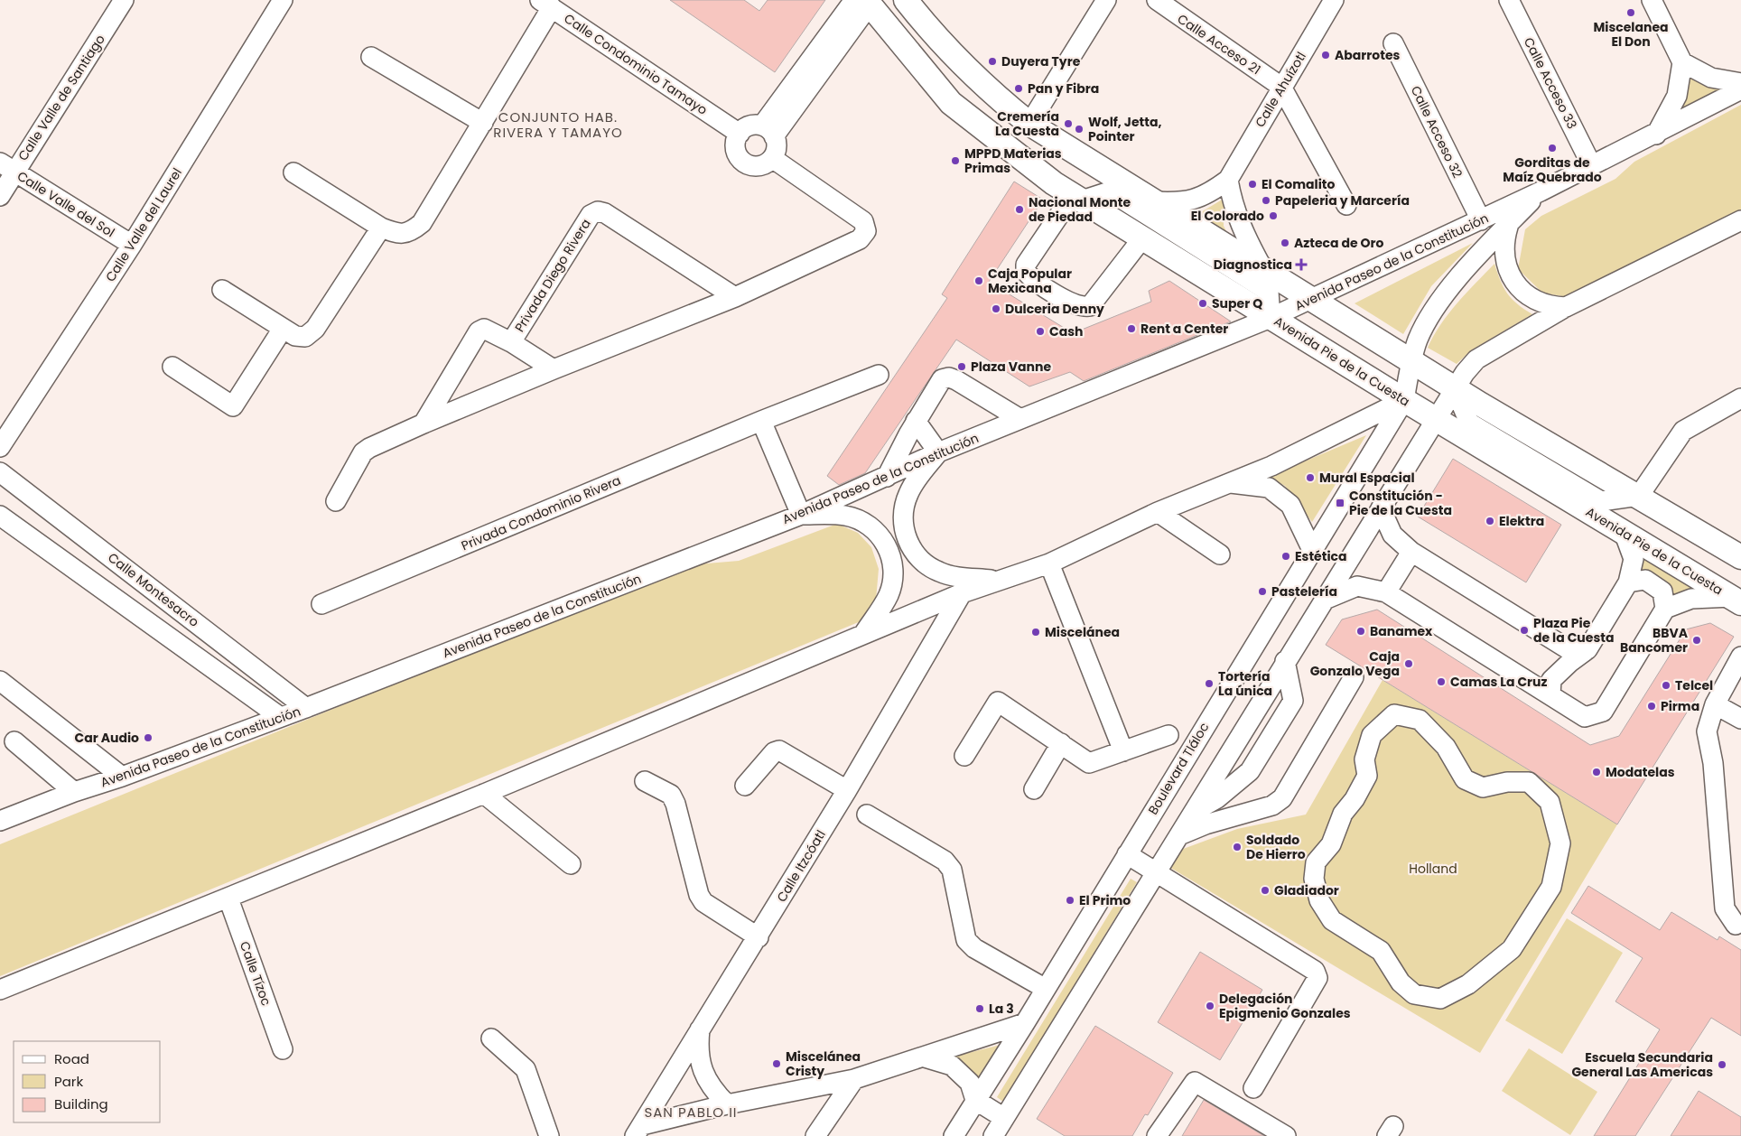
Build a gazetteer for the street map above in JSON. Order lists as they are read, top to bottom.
{
  "streets": {
    "main road": ["Avenida Pie de la Cuesta"],
    "street": [
      "Calle Acceso 21",
      "Calle Condominio Tamayo",
      "Calle Acceso 33",
      "Calle Ahuízotl",
      "Calle Valle de Santiago",
      "Calle Acceso 32",
      "Calle Valle del Sol",
      "Calle Valle del Laurel",
      "Avenida Paseo de la Constitución",
      "Privada Diego Rivera",
      "Privada Condominio Rivera",
      "Calle Montesacro",
      "Boulevard Tláloc",
      "Calle Itzcóatl",
      "Calle Tízoc"
    ]
  },
  "crossings": [
    ["Calle Acceso 21", "Calle Ahuízotl"],
    ["Calle Acceso 33", "Avenida Paseo de la Constitución"],
    ["Calle Valle de Santiago", "Calle Valle del Sol"],
    ["Calle Acceso 32", "Avenida Paseo de la Constitución"],
    ["Calle Valle del Sol", "Calle Valle del Laurel"],
    ["Avenida Paseo de la Constitución", "Avenida Pie de la Cuesta"],
    ["Avenida Paseo de la Constitución", "Calle Montesacro"],
    ["Avenida Paseo de la Constitución", "Boulevard Tláloc"],
    ["Avenida Pie de la Cuesta", "Boulevard Tláloc"]
  ],
  "districts": ["CONJUNTO HAB. RIVERA Y TAMAYO", "SAN PABLO II"],
  "parks": ["Holland"],
  "places": {
    "other": [
      "Miscelanea El Don",
      "Abarrotes",
      "Duyera Tyre",
      "Pan y Fibra",
      "Cremería La Cuesta",
      "Wolf, Jetta, Pointer",
      "Gorditas de Maíz Quebrado",
      "MPPD Materias Primas",
      "El Comalito",
      "Papeleria y Marcería",
      "Nacional Monte de Piedad",
      "El Colorado",
      "Azteca de Oro",
      "Caja Popular Mexicana",
      "Super Q",
      "Dulceria Denny",
      "Rent a Center",
      "Cash",
      "Plaza Vanne",
      "Mural Espacial",
      "Elektra",
      "Estética",
      "Pastelería",
      "Plaza Pie de la Cuesta",
      "Banamex",
      "Miscelánea",
      "BBVA Bancomer",
      "Caja Gonzalo Vega",
      "Camas La Cruz",
      "Tortería La única",
      "Telcel",
      "Pirma",
      "Car Audio",
      "Modatelas",
      "Soldado De Hierro",
      "Gladiador",
      "El Primo",
      "Delegación Epigmenio Gonzales",
      "La 3",
      "Miscelánea Cristy",
      "Escuela Secundaria General Las Americas"
    ],
    "health": ["Diagnostica"],
    "transit": ["Constitución - Pie de la Cuesta"]
  },
  "legend": ["Road", "Park", "Building"]
}
